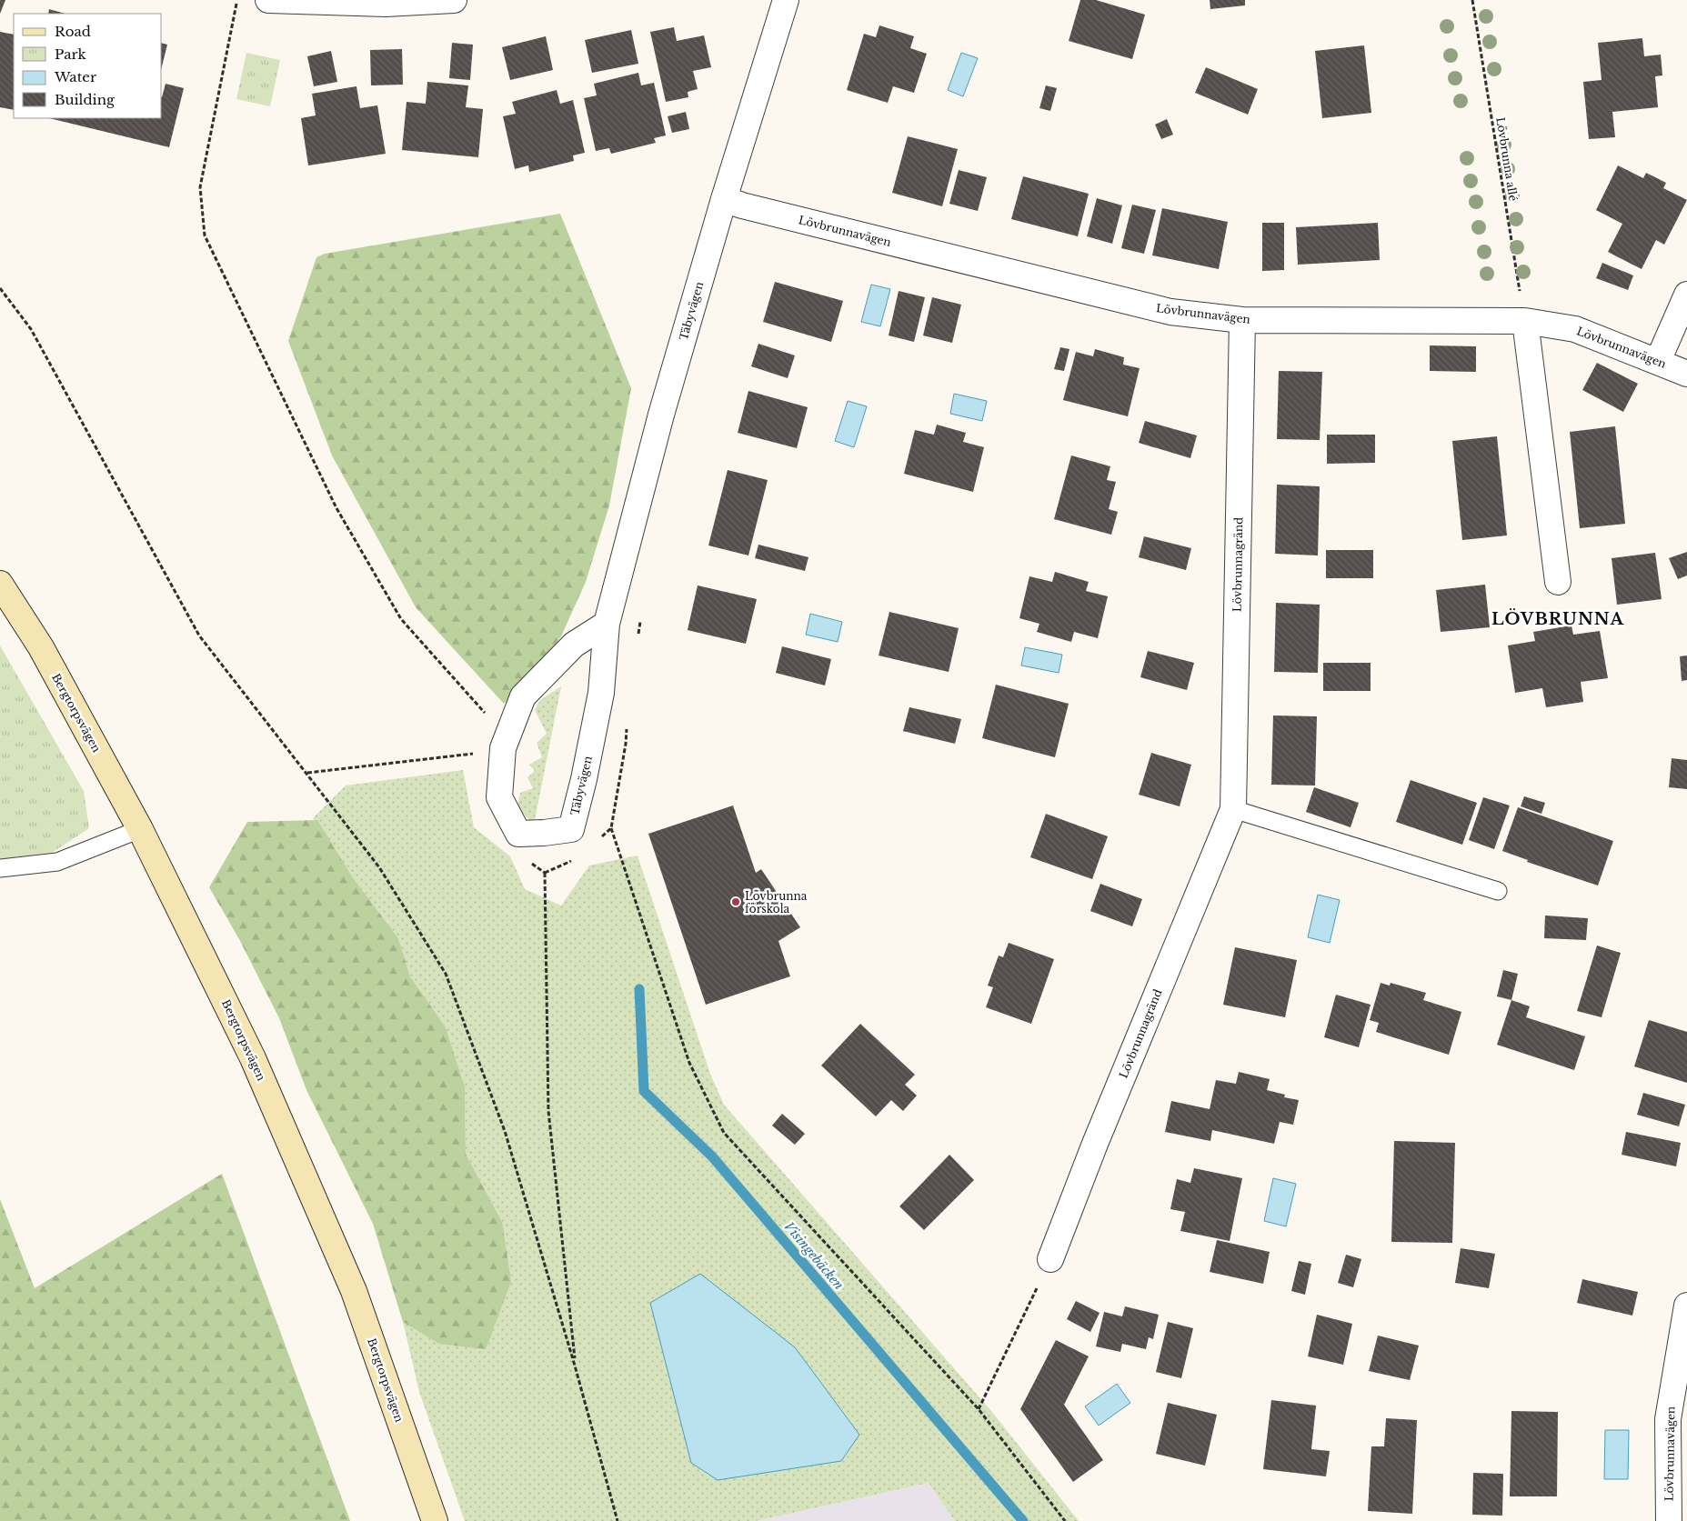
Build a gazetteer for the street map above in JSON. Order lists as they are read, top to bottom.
{
  "streets": {
    "main road": ["Bergtorpsvägen"],
    "street": ["Lövbrunnavägen", "Täbyvägen", "Lövbrunnagränd"],
    "path": ["Lövbrunna allé"]
  },
  "crossings": [
    ["Lövbrunna allé", "Lövbrunnavägen"],
    ["Lövbrunnavägen", "Täbyvägen"],
    ["Lövbrunnavägen", "Lövbrunnagränd"]
  ],
  "districts": ["LÖVBRUNNA"],
  "water": ["Visingebäcken"],
  "places": ["Lövbrunna förskola"],
  "legend": [
    "Road",
    "Park",
    "Water",
    "Building"
  ]
}
